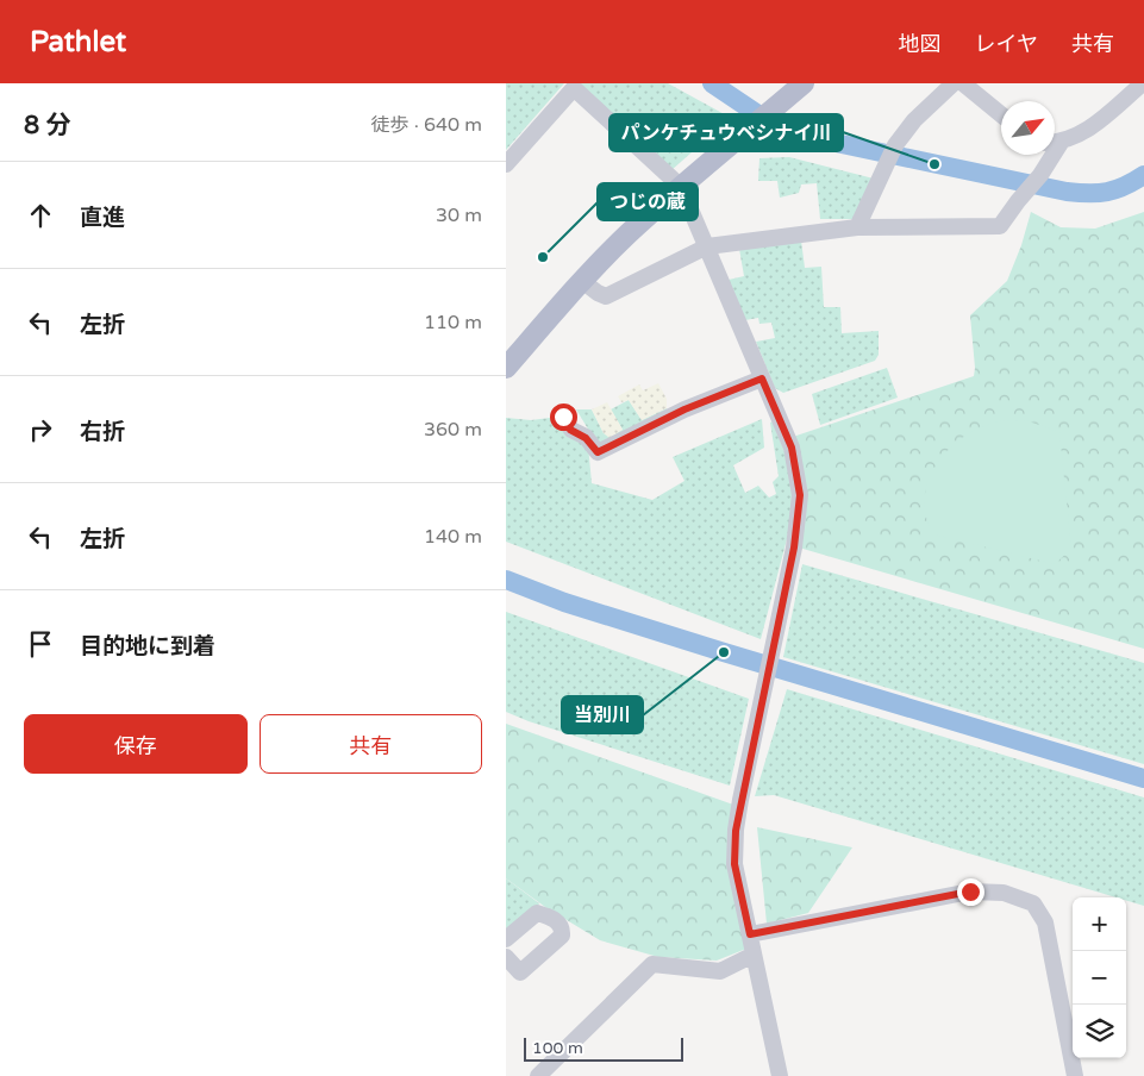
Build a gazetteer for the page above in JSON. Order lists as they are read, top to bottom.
{
  "places": ["パンケチュウベシナイ川", "つじの蔵", "当別川"],
  "scale_bar": "100 m",
  "north": "top right",
  "page": {
    "header": "Pathlet",
    "nav": ["地図", "レイヤ", "共有"],
    "heading": ["8 分", "徒歩 · 640 m"],
    "list": [
      ["直進", "30 m"],
      ["左折", "110 m"],
      ["右折", "360 m"],
      ["左折", "140 m"],
      "目的地に到着"
    ],
    "buttons": ["保存", "共有"],
    "map_buttons": ["+", "−"],
    "scale": "100 m"
  }
}
